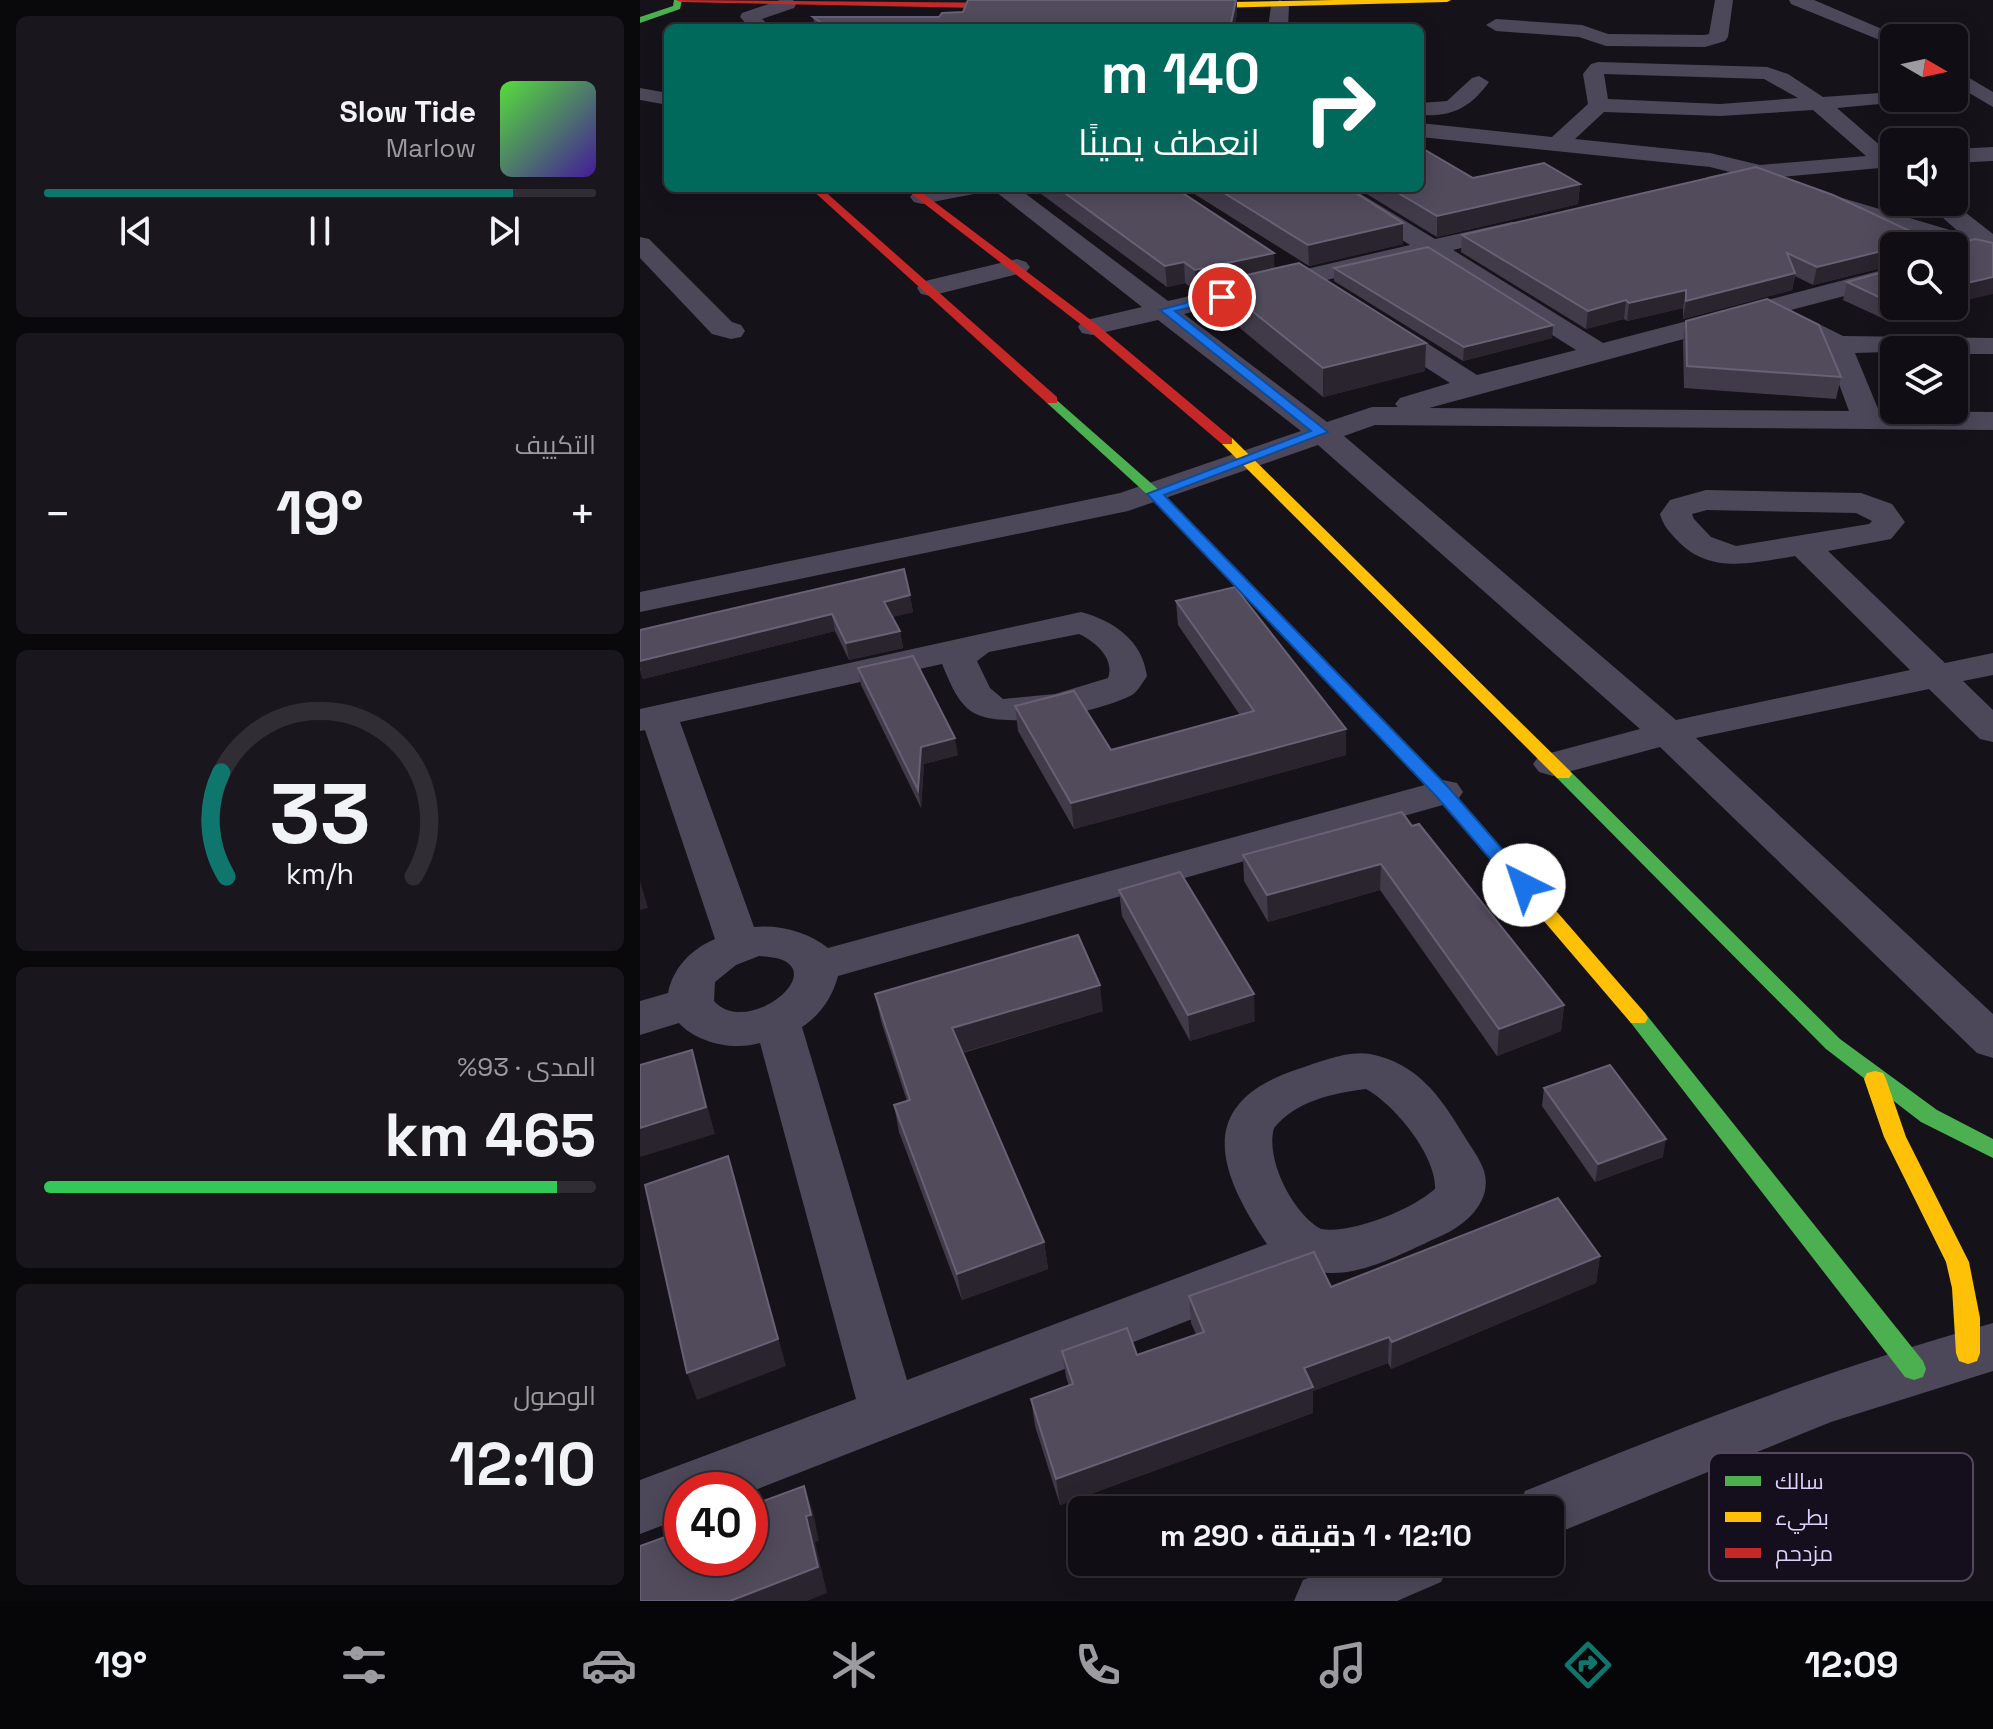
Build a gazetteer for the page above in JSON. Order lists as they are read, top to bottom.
{
  "legend": ["سالك", "بطيء", "مزدحم"],
  "north": "right",
  "page": {
    "turn": ["140 m", "انعطف يمينًا"],
    "song": ["Slow Tide", "Marlow"],
    "tile": [
      "التكييف",
      ["المدى · 93%", "465 km"],
      ["الوصول", "12:10"]
    ],
    "heat": ["−", "19°", "+"],
    "limit": "40",
    "trip": "12:10 · 1 دقيقة · 290 m",
    "tabs": ["12:09", "19°"],
    "gauge": ["33", "km/h"]
  }
}
